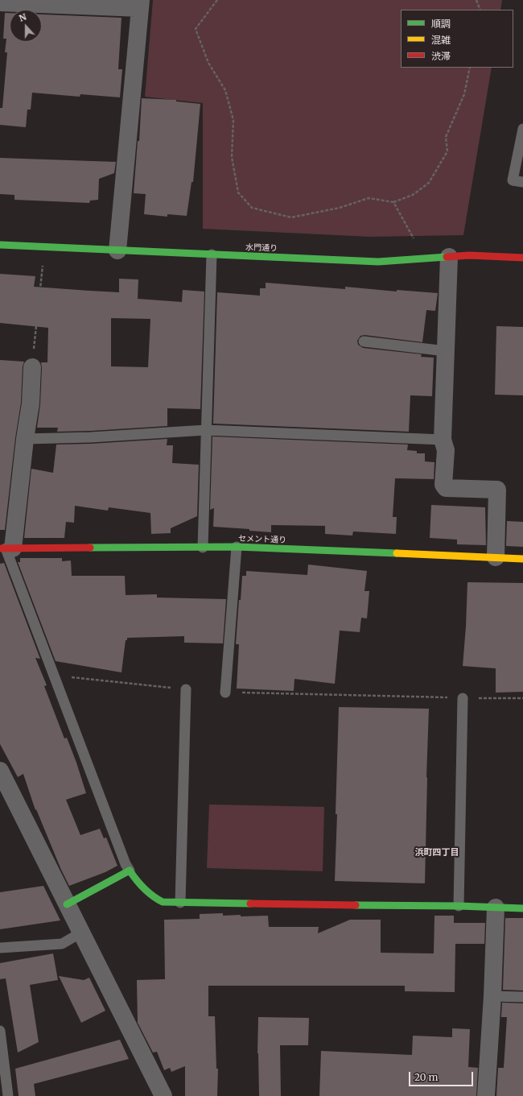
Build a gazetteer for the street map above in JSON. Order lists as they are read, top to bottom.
{
  "streets": {
    "street": ["水門通り", "セメント通り"]
  },
  "districts": ["浜町四丁目"],
  "legend": ["順調", "混雑", "渋滞"],
  "scale_bar": "20 m",
  "north": "top"
}
